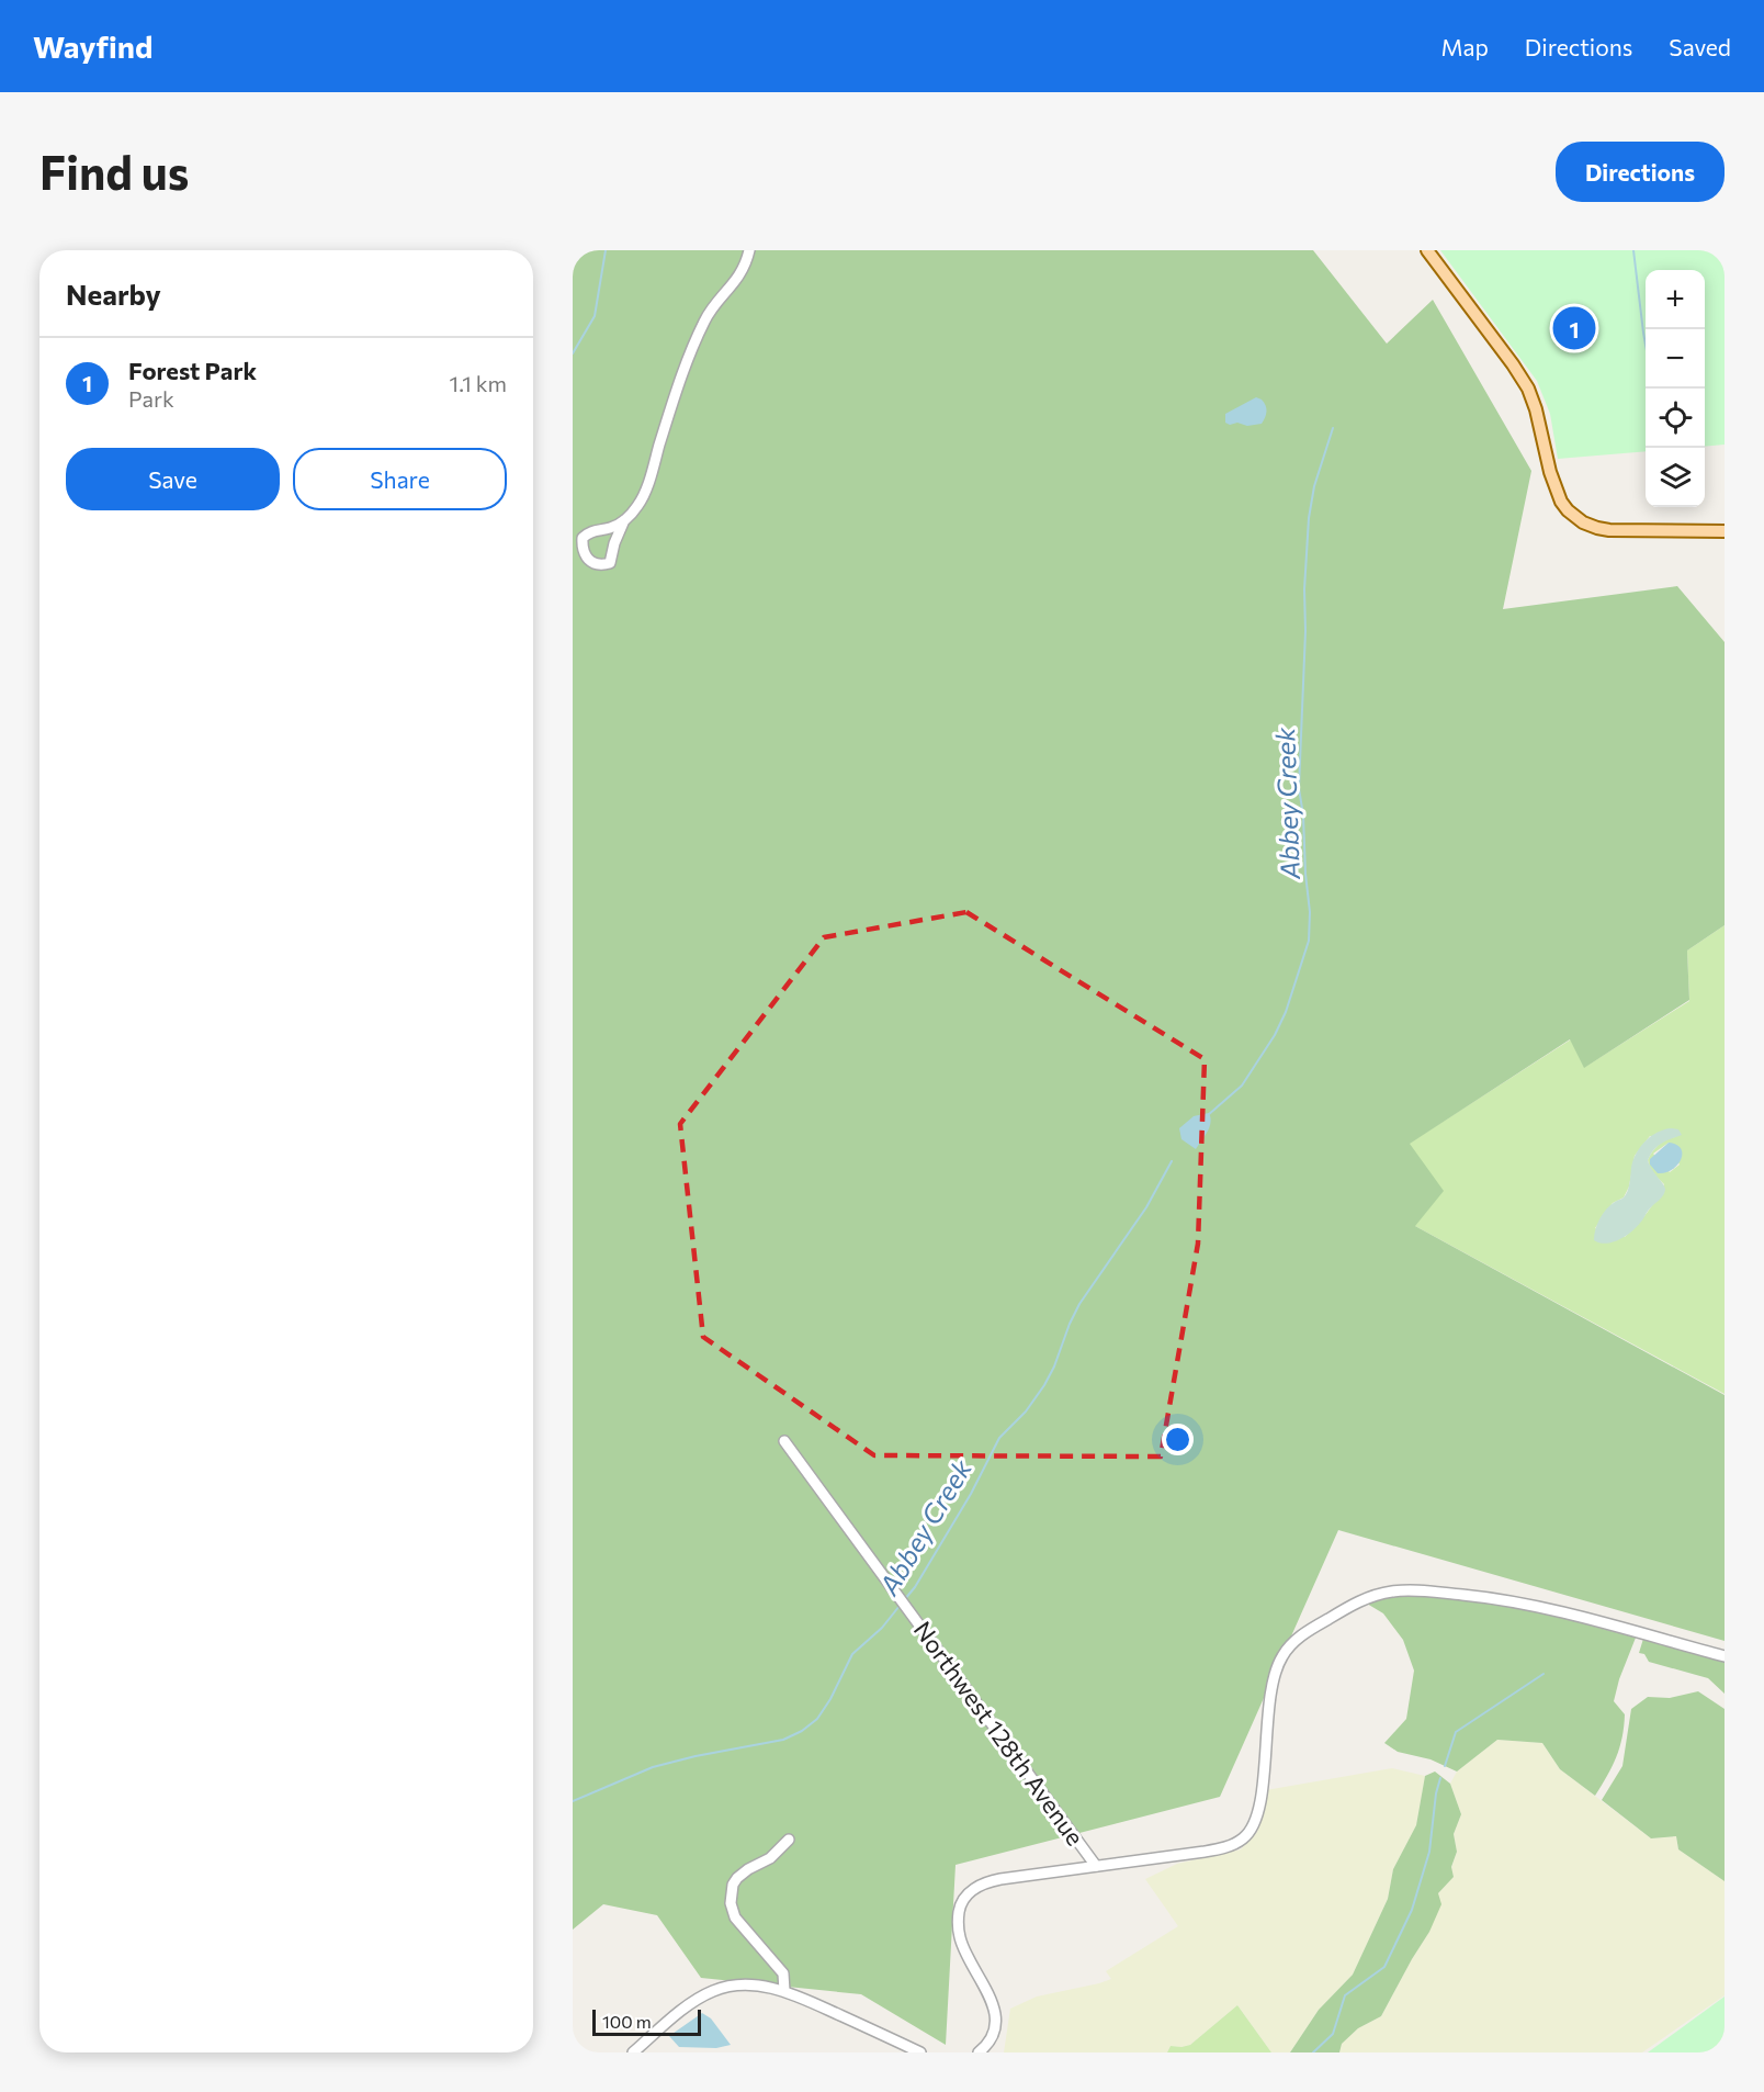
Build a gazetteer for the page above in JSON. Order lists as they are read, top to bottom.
{
  "streets": {
    "street": ["Northwest 128th Avenue"]
  },
  "water": ["Abbey Creek"],
  "scale_bar": "100 m",
  "page": {
    "header": "Wayfind",
    "nav": ["Map", "Directions", "Saved"],
    "buttons": [
      "Directions",
      ["Save", "Share"]
    ],
    "title": "Find us",
    "heading": "Nearby",
    "map_buttons": ["+", "−"],
    "pins": "1",
    "list": [
      {
        "mark": "1",
        "name": "Forest Park",
        "note": "Park",
        "value": "1.1 km"
      }
    ],
    "scale": "100 m"
  }
}
